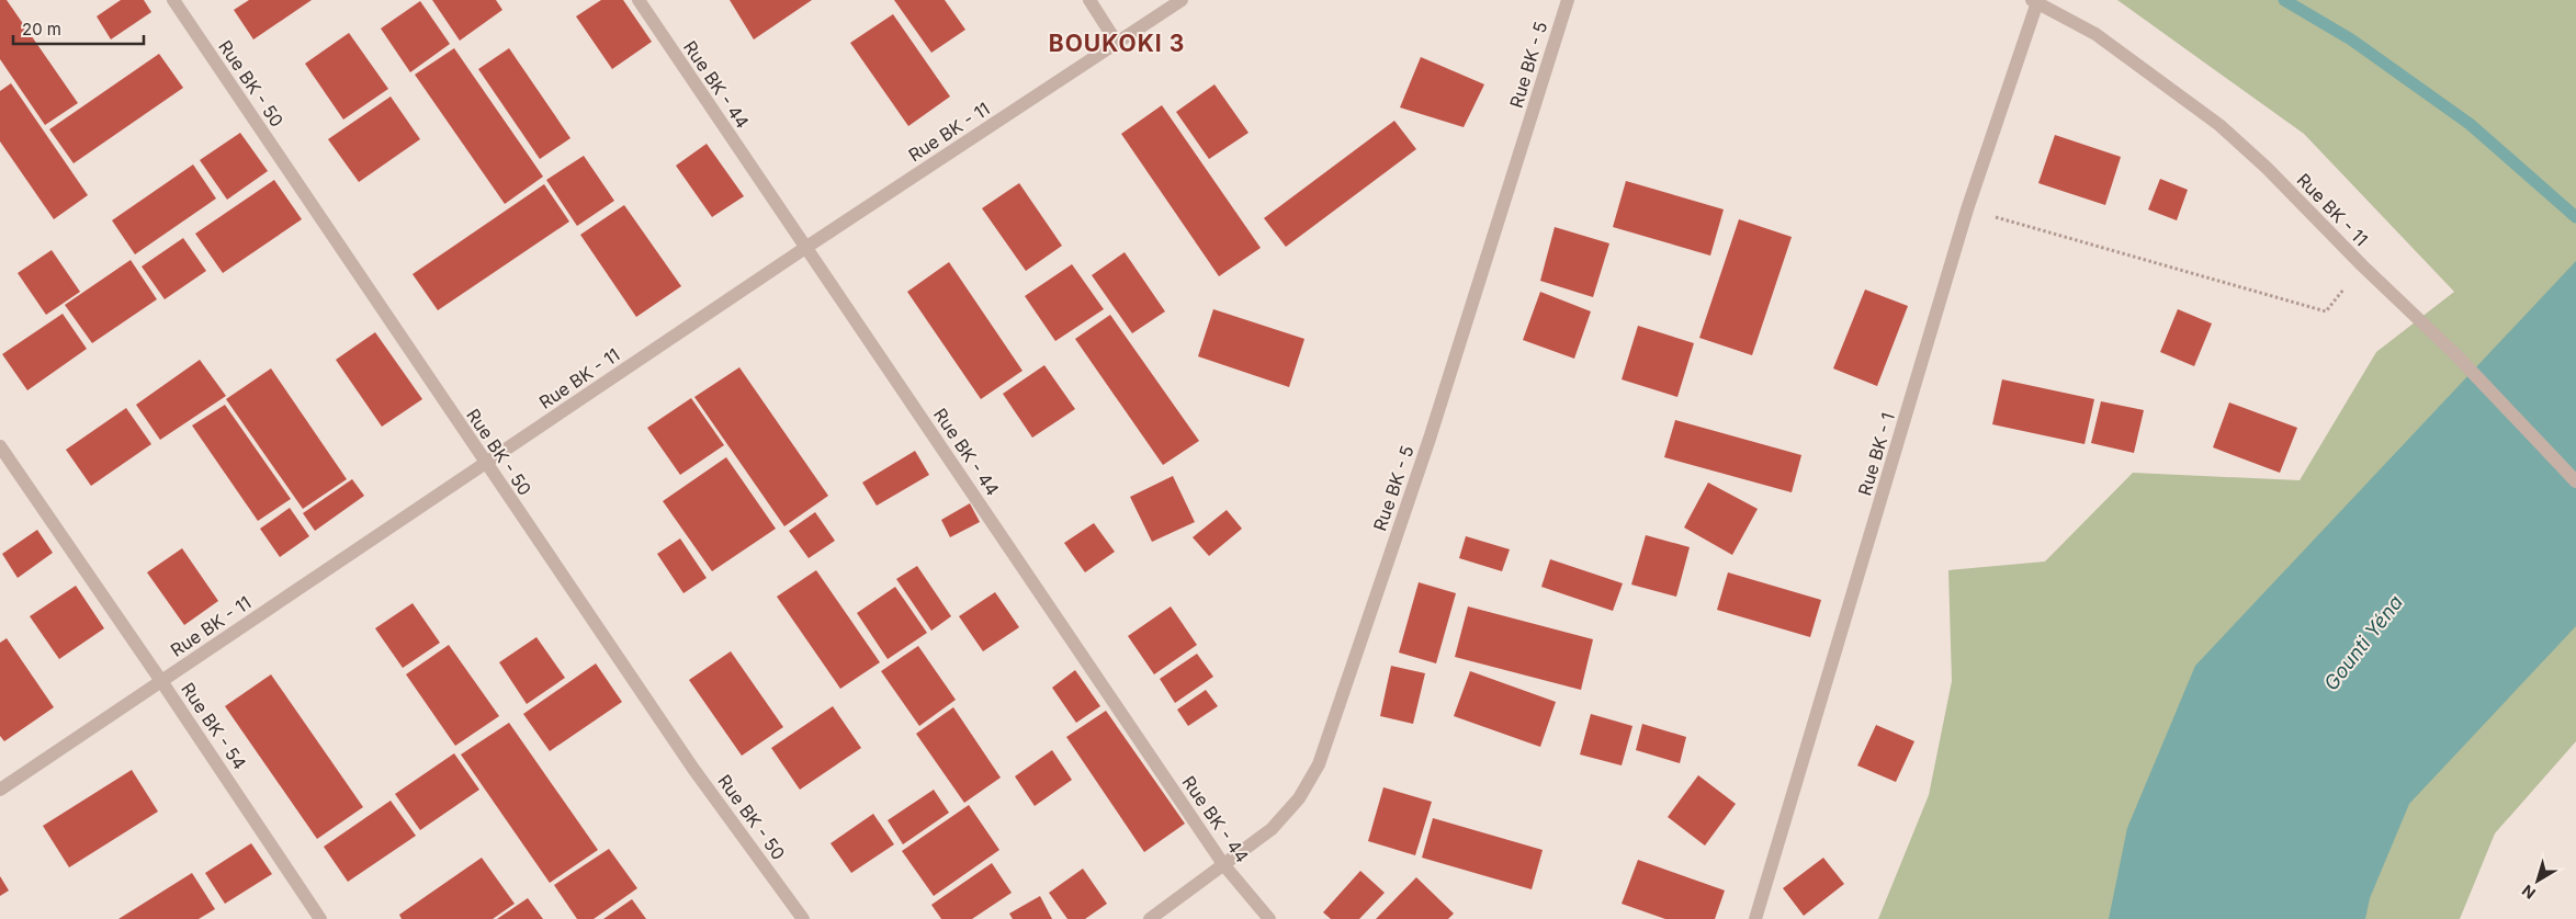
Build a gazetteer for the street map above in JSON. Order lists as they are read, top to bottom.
{
  "streets": {
    "street": [
      "Rue BK - 5",
      "Rue BK - 50",
      "Rue BK - 44",
      "Rue BK - 11",
      "Rue BK - 1",
      "Rue BK - 54"
    ]
  },
  "crossings": [
    ["Rue BK - 5", "Rue BK - 44"],
    ["Rue BK - 50", "Rue BK - 11"],
    ["Rue BK - 44", "Rue BK - 11"],
    ["Rue BK - 11", "Rue BK - 1"],
    ["Rue BK - 11", "Rue BK - 54"]
  ],
  "districts": ["BOUKOKI 3"],
  "water": ["Gounti Yéna"],
  "scale_bar": "20 m",
  "north": "bottom left"
}
